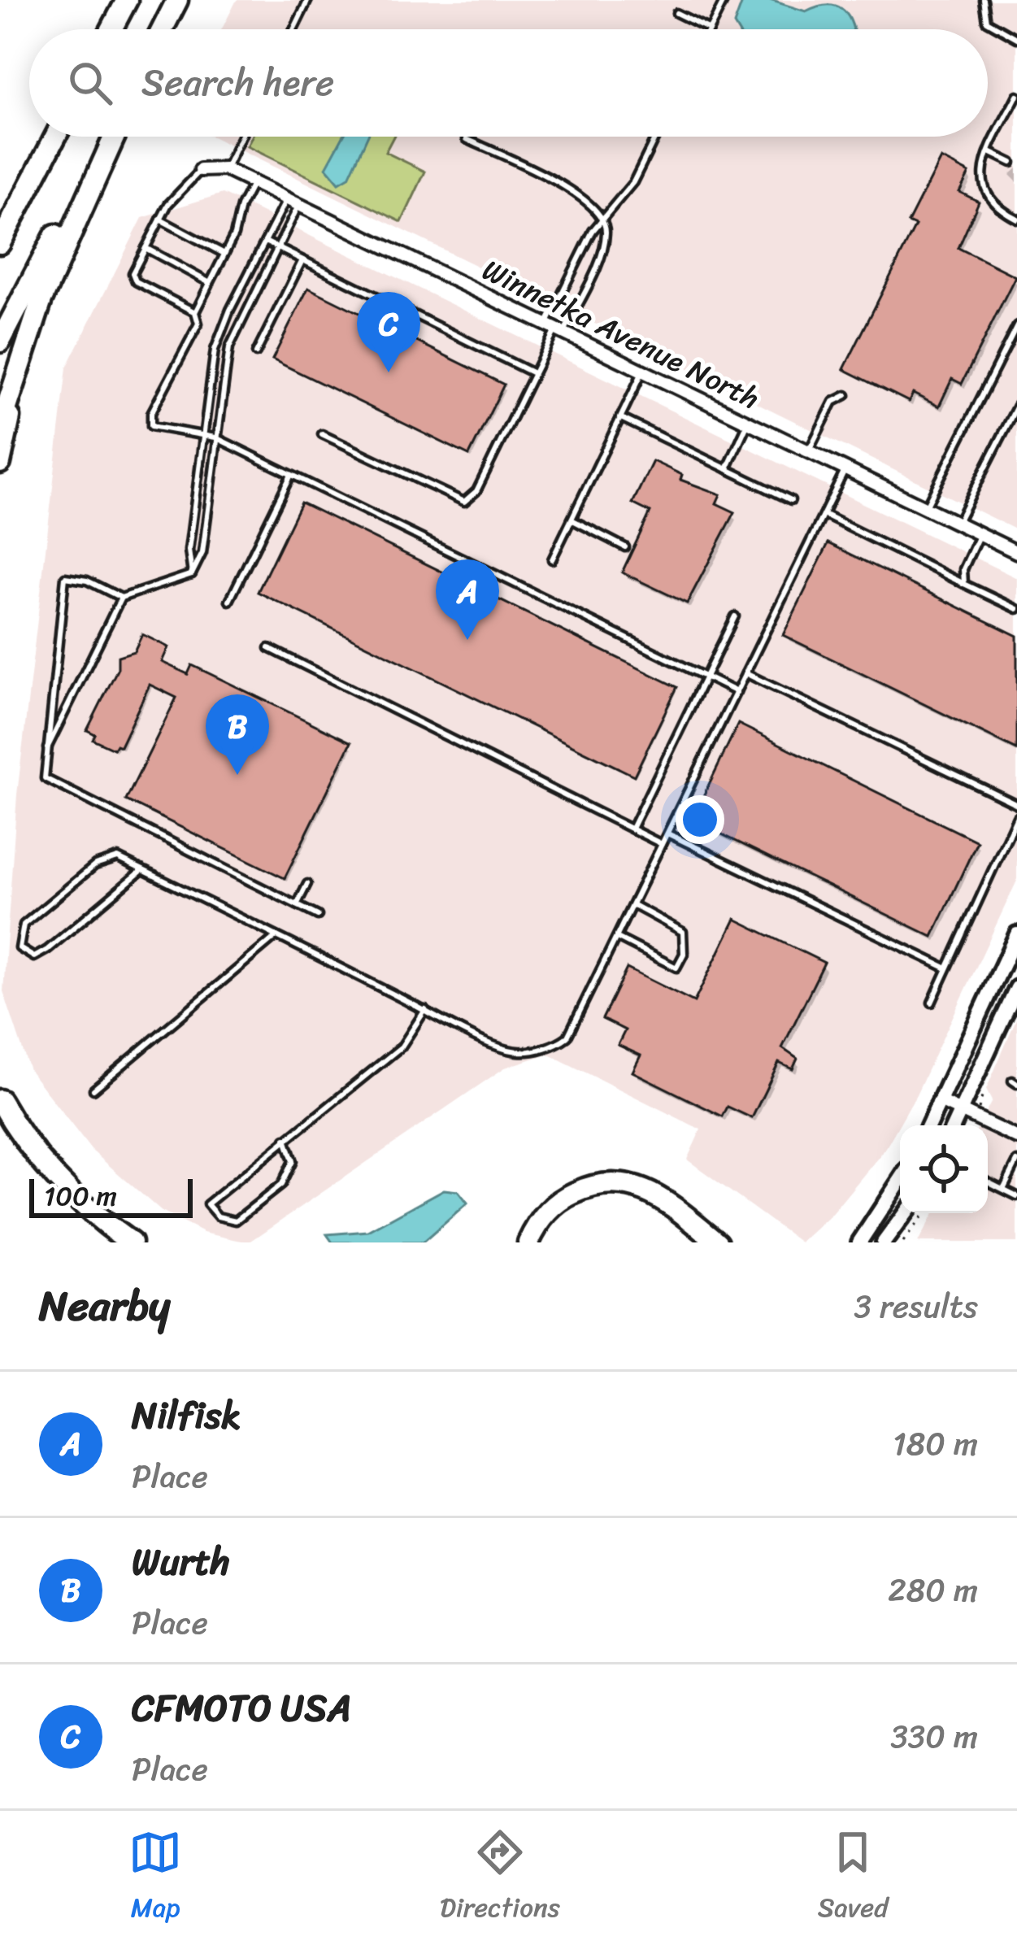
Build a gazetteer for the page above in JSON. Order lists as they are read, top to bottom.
{
  "streets": {
    "street": ["Winnetka Avenue North"]
  },
  "scale_bar": "100 m",
  "page": {
    "search": "Search here",
    "pins": ["C", "A", "B"],
    "scale": "100 m",
    "heading": ["Nearby", "3 results"],
    "list": [
      {
        "mark": "A",
        "name": "Nilfisk",
        "note": "Place",
        "value": "180 m"
      },
      {
        "mark": "B",
        "name": "Wurth",
        "note": "Place",
        "value": "280 m"
      },
      {
        "mark": "C",
        "name": "CFMOTO USA",
        "note": "Place",
        "value": "330 m"
      }
    ],
    "nav": ["Map", "Directions", "Saved"]
  }
}
